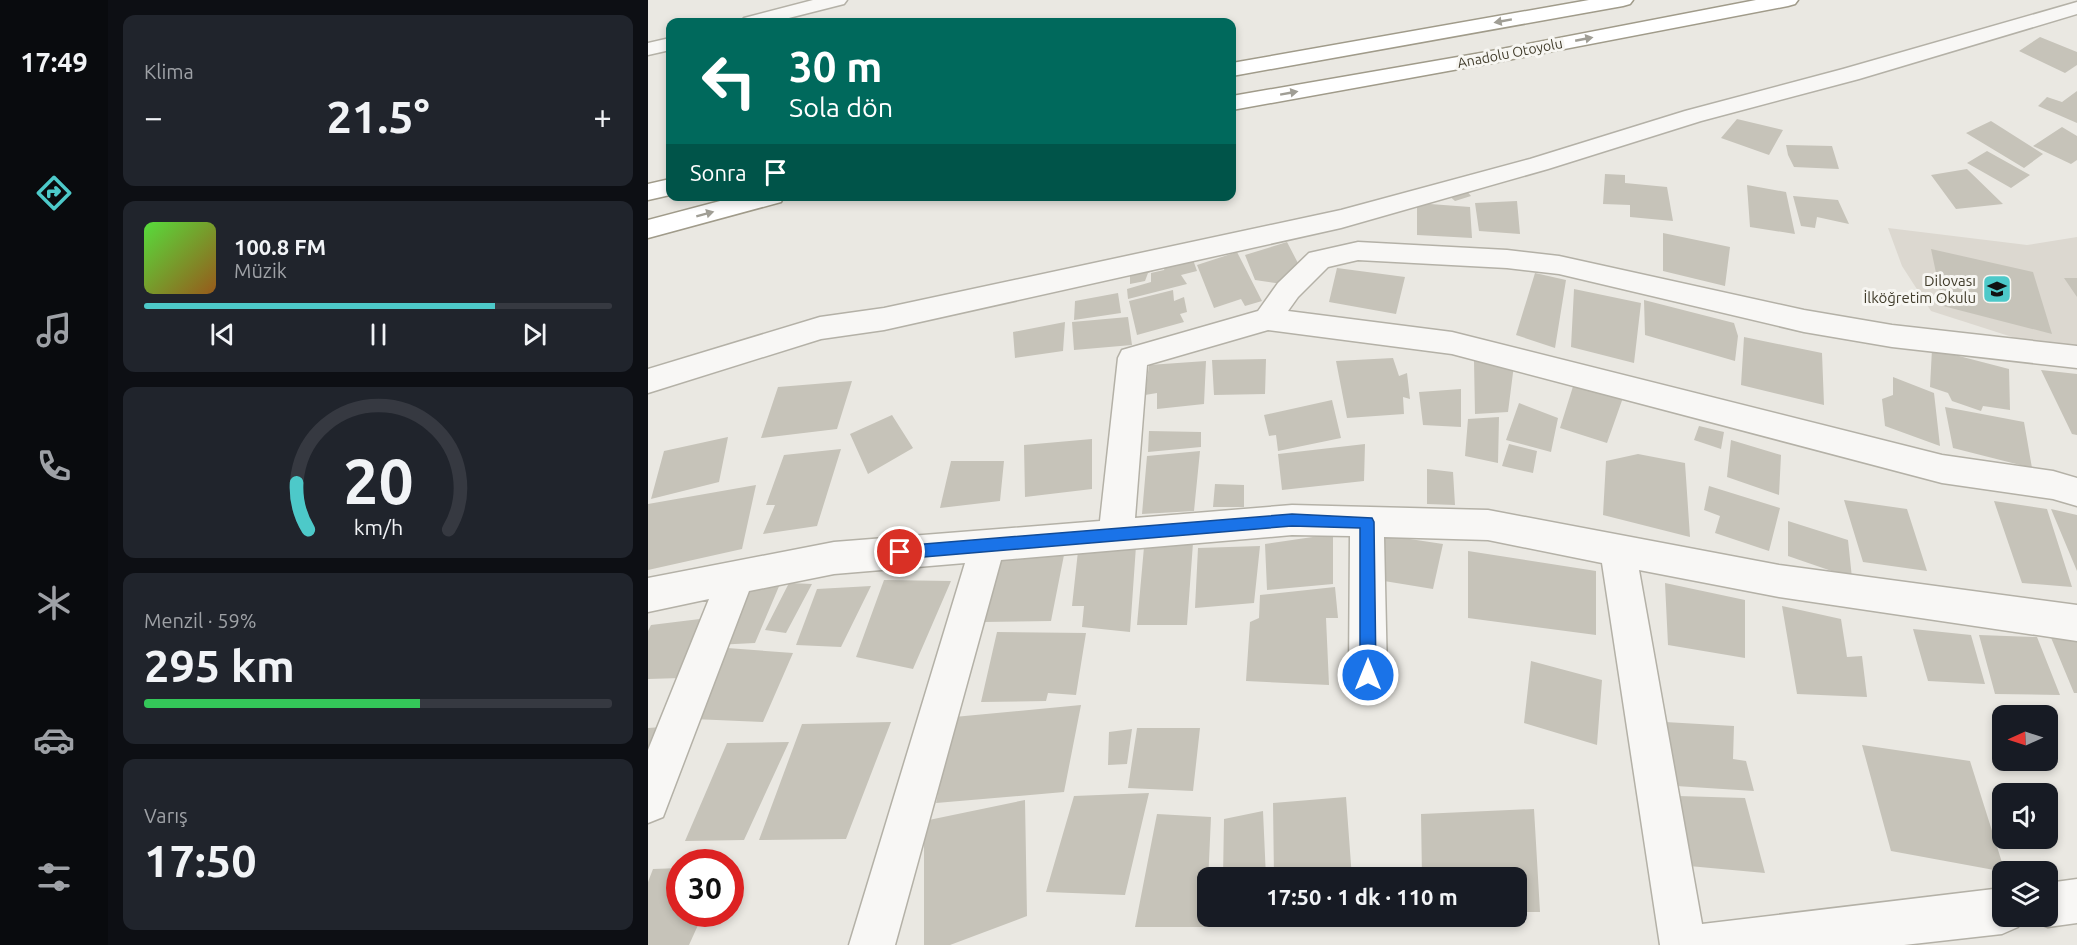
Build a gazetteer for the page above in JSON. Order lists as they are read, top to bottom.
{
  "streets": {
    "highway": ["Anadolu Otoyolu"]
  },
  "places": {
    "school or university": ["Dilovası İlköğretim Okulu"]
  },
  "north": "left",
  "page": {
    "tabs": "17:49",
    "tile": [
      "Klima",
      ["Menzil · 59%", "295 km"],
      ["Varış", "17:50"]
    ],
    "turn": ["30 m", "Sola dön"],
    "heat": ["−", "21.5°", "+"],
    "then": "Sonra",
    "song": ["100.8 FM", "Müzik"],
    "limit": "30",
    "trip": "17:50 · 1 dk · 110 m",
    "gauge": ["20", "km/h"]
  }
}
